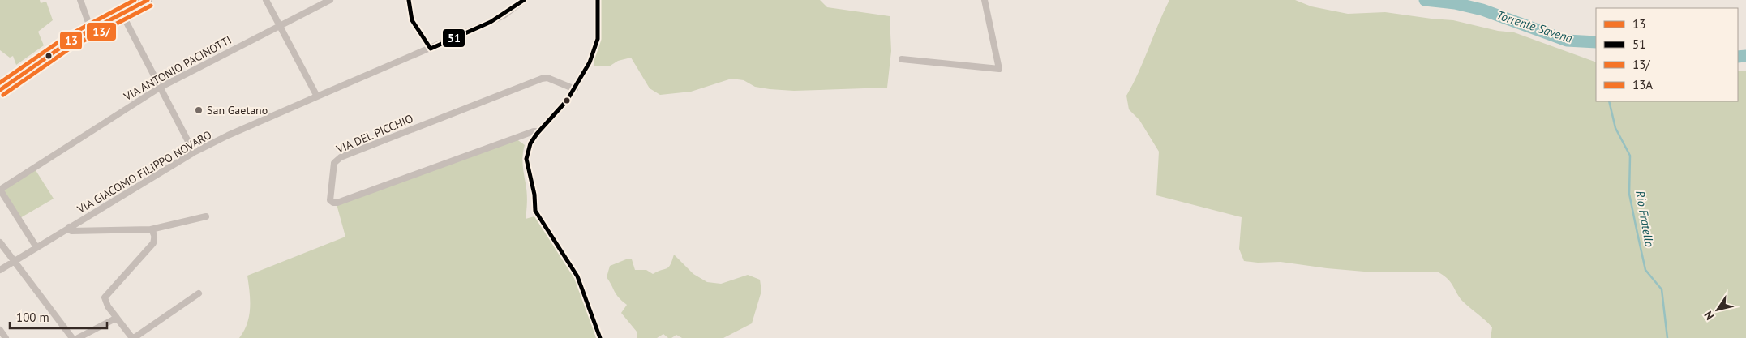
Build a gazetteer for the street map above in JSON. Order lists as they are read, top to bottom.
{
  "streets": {
    "street": ["VIA ANTONIO PACINOTTI", "VIA DEL PICCHIO", "VIA GIACOMO FILIPPO NOVARO"]
  },
  "water": ["Torrente Savena", "Rio Fratello"],
  "places": ["San Gaetano"],
  "lines": [
    "transit line 13",
    "transit line 51",
    "transit line 13A",
    "transit line 13/"
  ],
  "legend": [
    "13",
    "51",
    "13/",
    "13A"
  ],
  "scale_bar": "100 m",
  "north": "bottom left"
}
